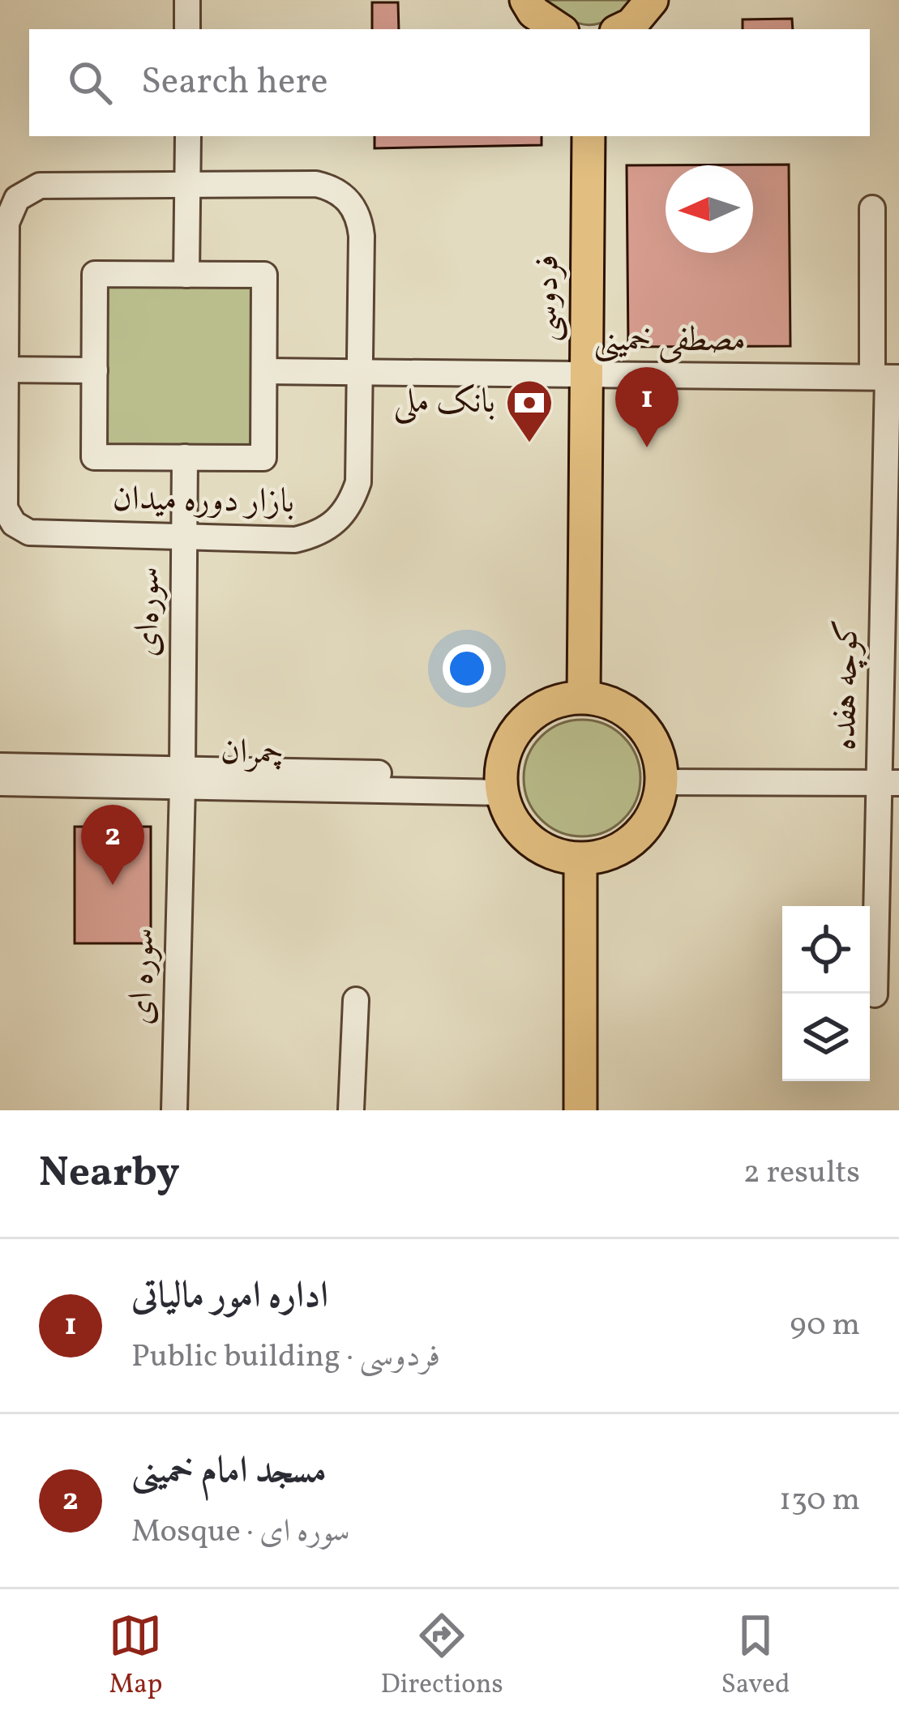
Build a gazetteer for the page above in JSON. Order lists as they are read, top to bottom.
{
  "streets": {
    "main road": ["فردوسی"],
    "street": [
      "مصطفی خمینی",
      "بازار دوره میدان",
      "سوره‌ای",
      "کوچه هفده",
      "چمران",
      "سوره ای"
    ]
  },
  "crossings": [
    ["فردوسی", "مصطفی خمینی"],
    ["فردوسی", "چمران"],
    ["مصطفی خمینی", "بازار دوره میدان"],
    ["مصطفی خمینی", "کوچه هفده"],
    ["بازار دوره میدان", "سوره‌ای"],
    ["سوره‌ای", "چمران"],
    ["سوره‌ای", "سوره ای"],
    ["چمران", "سوره ای"]
  ],
  "places": {
    "bank": ["بانک ملی"]
  },
  "north": "left",
  "page": {
    "search": "Search here",
    "pins": ["1", "2"],
    "heading": ["Nearby", "2 results"],
    "list": [
      {
        "mark": "1",
        "name": "اداره امور مالیاتی",
        "note": "Public building · فردوسی",
        "value": "90 m"
      },
      {
        "mark": "2",
        "name": "مسجد امام خمینی",
        "note": "Mosque · سوره ای",
        "value": "130 m"
      }
    ],
    "nav": ["Map", "Directions", "Saved"]
  }
}
